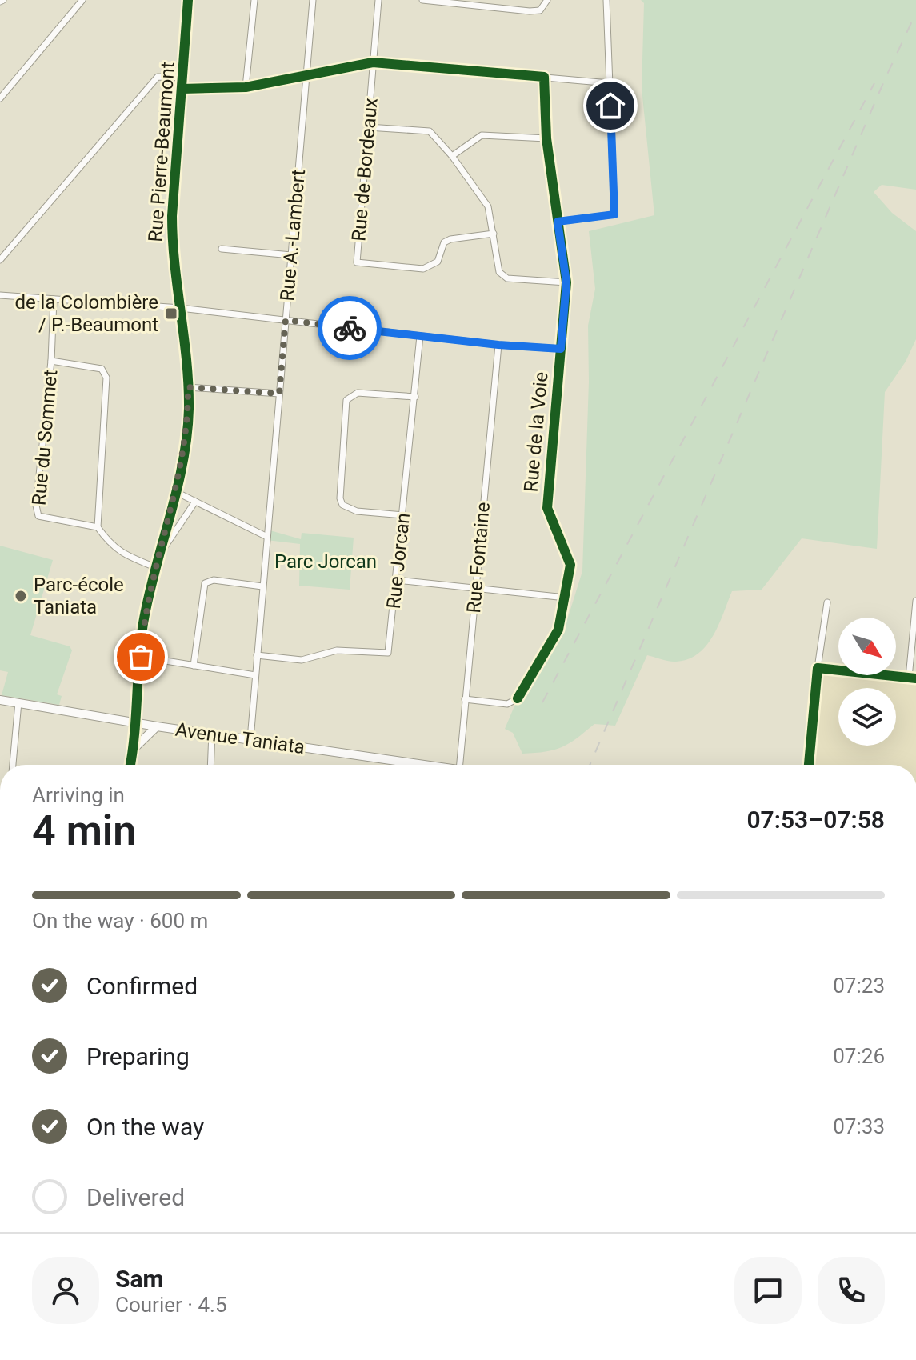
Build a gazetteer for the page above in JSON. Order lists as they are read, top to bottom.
{
  "streets": {
    "main road": ["Rue Pierre-Beaumont", "Avenue Taniata"],
    "street": [
      "Rue de Bordeaux",
      "Rue A.-Lambert",
      "Rue de la Voie",
      "Rue du Sommet",
      "Rue Fontaine",
      "Rue Jorcan"
    ]
  },
  "crossings": [
    ["Rue Pierre-Beaumont", "Avenue Taniata"],
    ["Rue A.-Lambert", "Rue Jorcan"],
    ["Rue A.-Lambert", "Avenue Taniata"],
    ["Rue de la Voie", "Rue Fontaine"]
  ],
  "parks": ["Parc Jorcan"],
  "places": {
    "transit": ["de la Colombière / P.-Beaumont"],
    "other": ["Parc-école Taniata"]
  },
  "north": "bottom right",
  "page": {
    "heading": ["4 min", "Arriving in", "07:53–07:58"],
    "panel": ["Sam", "Courier · 4.5"],
    "bar": "On the way · 600 m",
    "list": [
      ["Confirmed", "07:23"],
      ["Preparing", "07:26"],
      ["On the way", "07:33"],
      "Delivered"
    ]
  }
}
